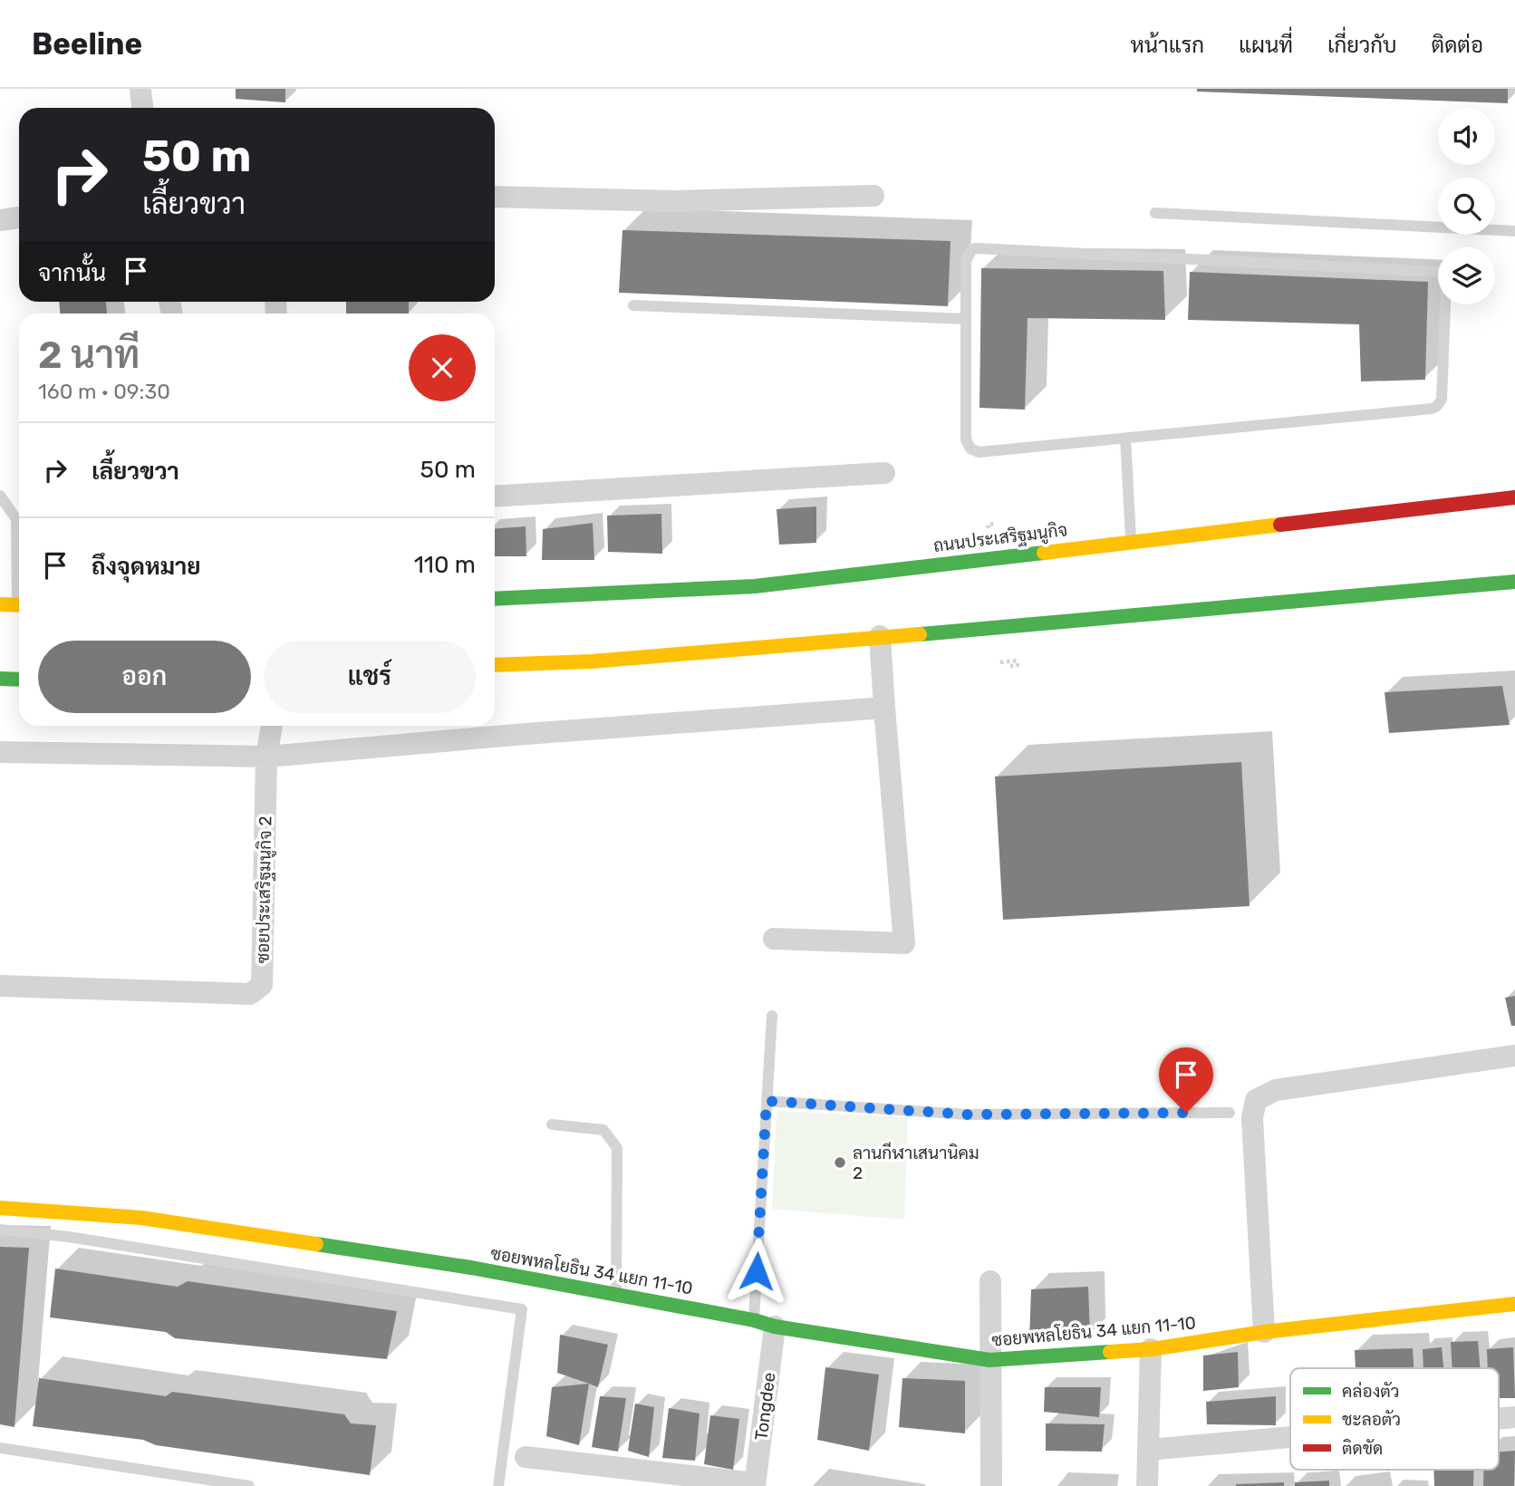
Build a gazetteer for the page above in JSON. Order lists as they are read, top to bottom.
{
  "streets": {
    "main road": ["ถนนประเสริฐมนูกิจ", "ซอยพหลโยธิน 34 แยก 11-10"],
    "street": ["ซอยประเสริฐมนูกิจ 2", "Tongdee"]
  },
  "crossings": [
    ["ซอยพหลโยธิน 34 แยก 11-10", "Tongdee"]
  ],
  "places": ["ลานกีฬาเสนานิคม 2"],
  "legend": ["คล่องตัว", "ชะลอตัว", "ติดขัด"],
  "page": {
    "header": "Beeline",
    "nav": [
      "หน้าแรก",
      "แผนที่",
      "เกี่ยวกับ",
      "ติดต่อ"
    ],
    "turn": ["50 m", "เลี้ยวขวา"],
    "then": "จากนั้น",
    "heading": ["2 นาที", "160 m · 09:30"],
    "list": [
      {
        "name": "เลี้ยวขวา",
        "value": "50 m"
      },
      {
        "name": "ถึงจุดหมาย",
        "value": "110 m"
      }
    ],
    "buttons": ["ออก", "แชร์"]
  }
}
